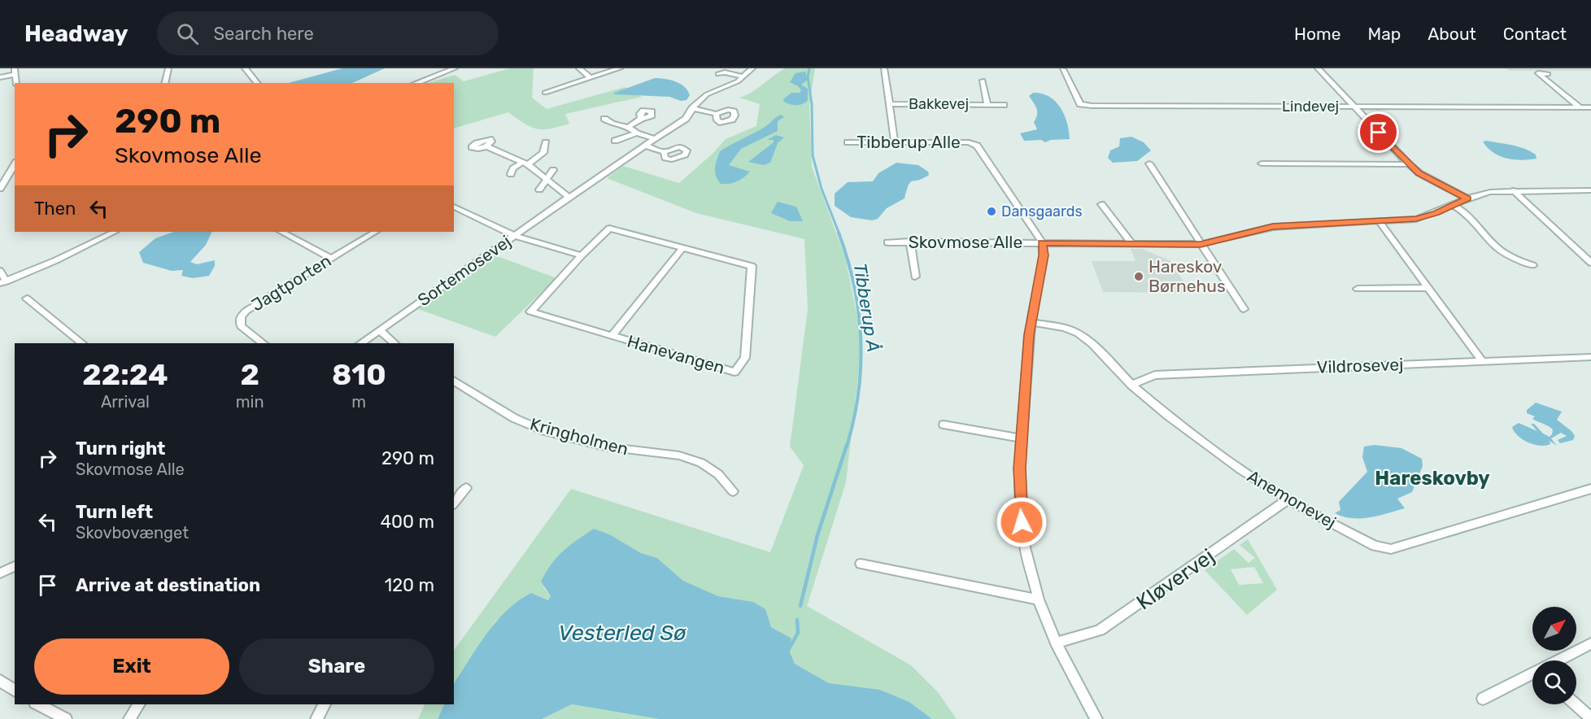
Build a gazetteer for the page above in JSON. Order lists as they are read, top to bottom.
{
  "streets": {
    "street": [
      "Bakkevej",
      "Lindevej",
      "Tibberup Alle",
      "Skovmose Alle",
      "Sortemosevej",
      "Jagtporten",
      "Hanevangen",
      "Vildrosevej",
      "Kringholmen",
      "Anemonevej",
      "Kløvervej"
    ]
  },
  "crossings": [
    ["Tibberup Alle", "Skovmose Alle"],
    ["Vildrosevej", "Anemonevej"],
    ["Anemonevej", "Kløvervej"]
  ],
  "districts": ["Hareskovby"],
  "water": ["Tibberup Å", "Vesterled Sø"],
  "places": ["Dansgaards", "Hareskov Børnehus"],
  "north": "top right",
  "page": {
    "header": "Headway",
    "search": "Search here",
    "nav": [
      "Home",
      "Map",
      "About",
      "Contact"
    ],
    "turn": ["290 m", "Skovmose Alle"],
    "then": "Then",
    "eta": [
      "22:24",
      "Arrival",
      "2",
      "min",
      "810",
      "m"
    ],
    "list": [
      {
        "name": "Turn right",
        "note": "Skovmose Alle",
        "value": "290 m"
      },
      {
        "name": "Turn left",
        "note": "Skovbovænget",
        "value": "400 m"
      },
      {
        "name": "Arrive at destination",
        "value": "120 m"
      }
    ],
    "buttons": ["Exit", "Share"]
  }
}
